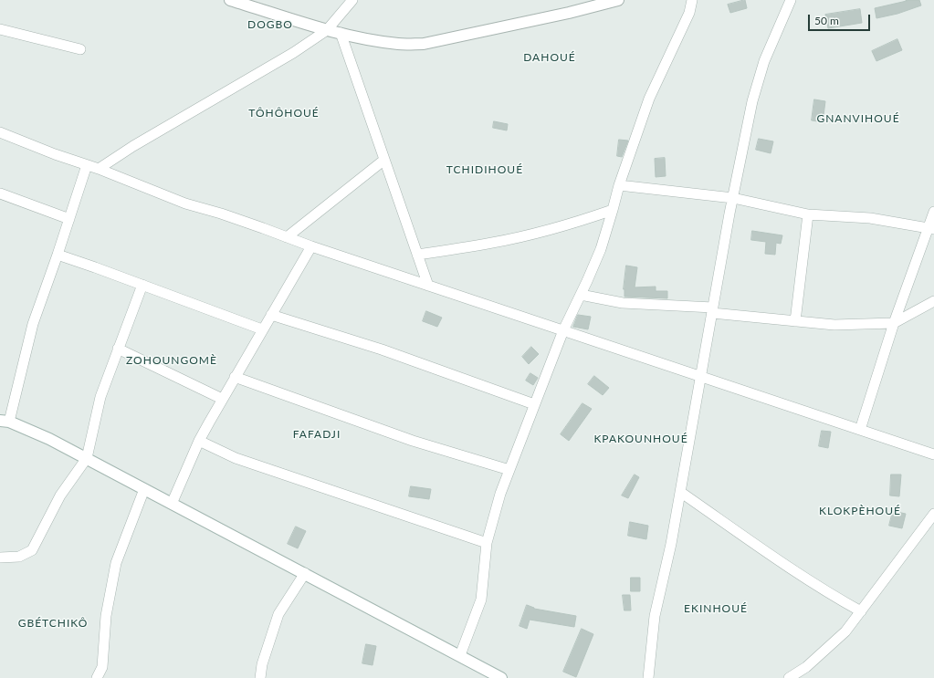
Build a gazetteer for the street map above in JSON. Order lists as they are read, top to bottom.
{
  "districts": [
    "DOGBO",
    "DAHOUÉ",
    "TÔHÔHOUÉ",
    "GNANVIHOUÉ",
    "TCHIDIHOUÉ",
    "ZOHOUNGOMÈ",
    "FAFADJI",
    "KPAKOUNHOUÉ",
    "KLOKPÈHOUÉ",
    "EKINHOUÉ",
    "GBÉTCHIKÔ"
  ],
  "scale_bar": "50 m"
}
